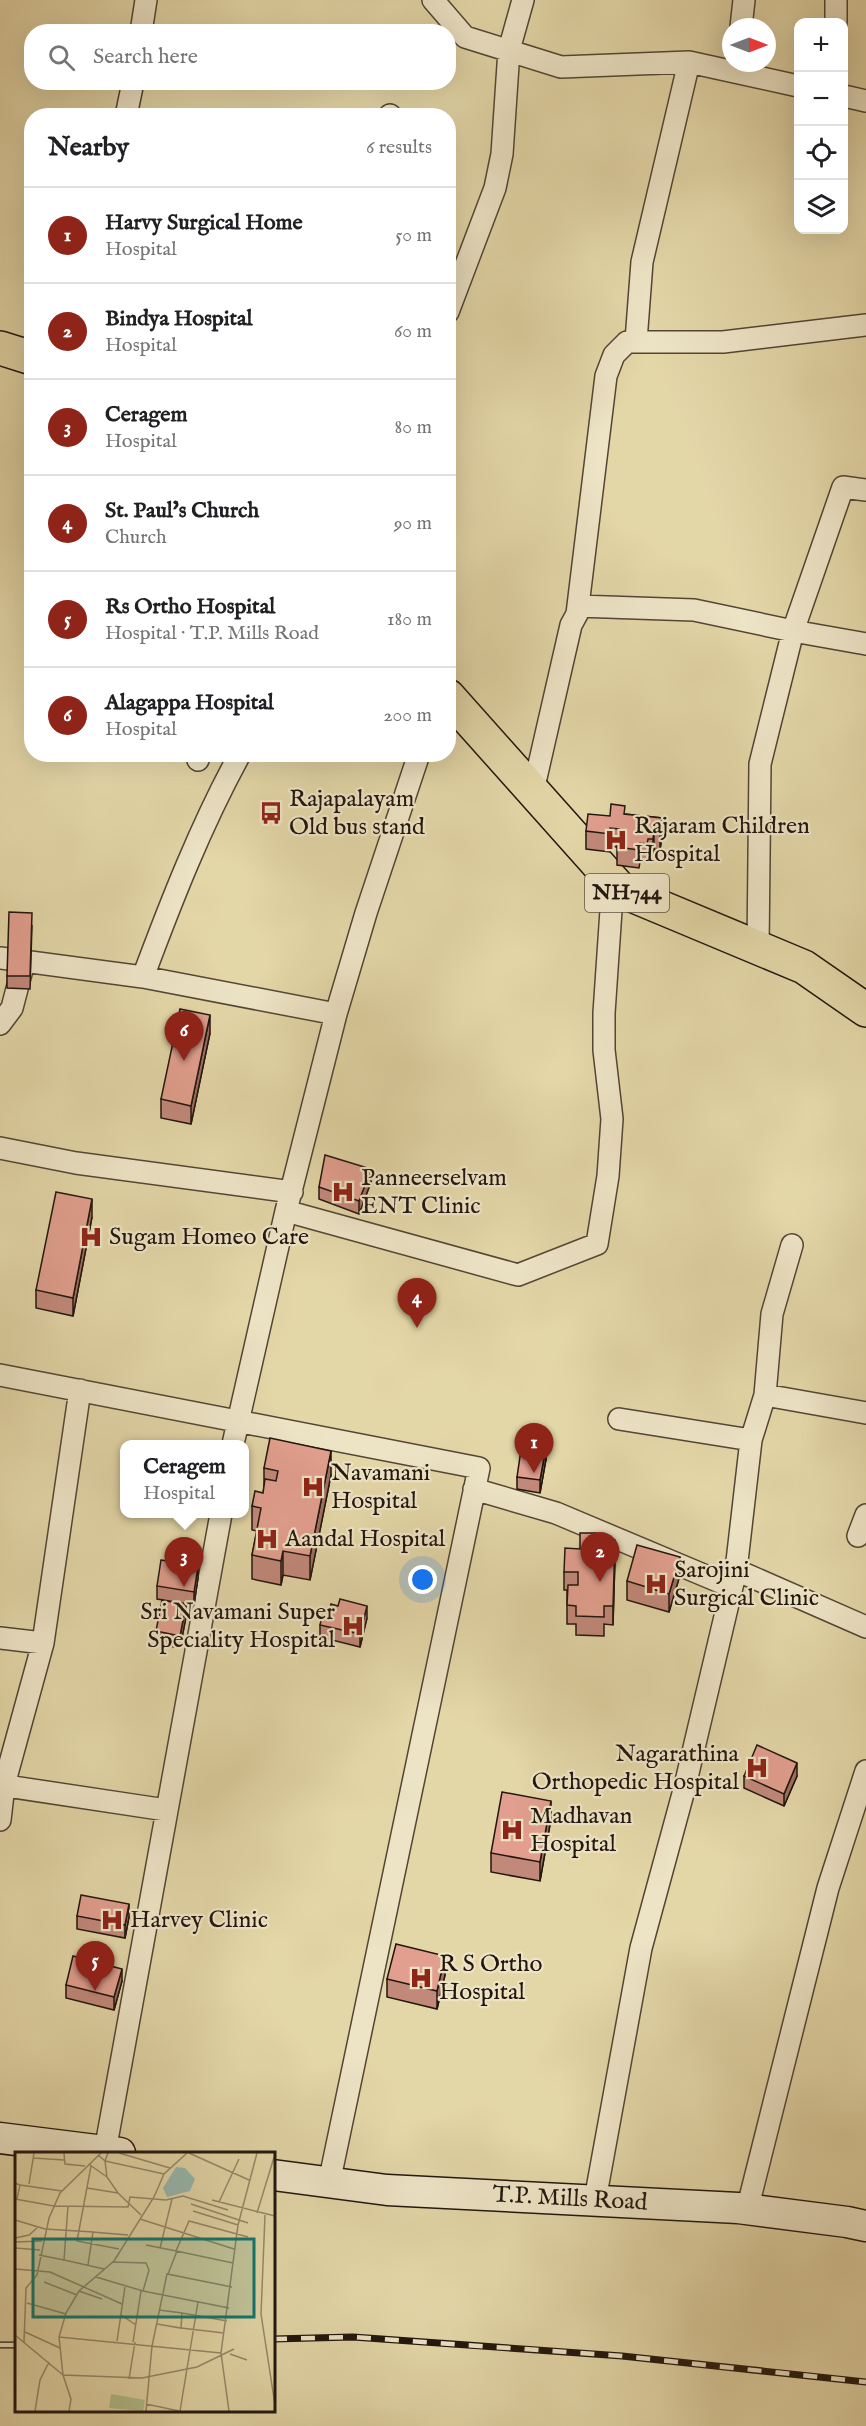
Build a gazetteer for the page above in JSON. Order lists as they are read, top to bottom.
{
  "streets": {
    "highway": ["NH744"],
    "main road": ["T.P. Mills Road"]
  },
  "places": {
    "bus stop": ["Rajapalayam Old bus stand"],
    "hospital": [
      "Rajaram Children Hospital",
      "Panneerselvam ENT Clinic",
      "Sugam Homeo Care",
      "Navamani Hospital",
      "Aandal Hospital",
      "Sarojini Surgical Clinic",
      "Sri Navamani Super Speciality Hospital",
      "Nagarathina Orthopedic Hospital",
      "Madhavan Hospital",
      "Harvey Clinic",
      "R S Ortho Hospital"
    ]
  },
  "north": "right",
  "page": {
    "map_buttons": ["+", "−"],
    "search": "Search here",
    "heading": ["Nearby", "6 results"],
    "list": [
      {
        "mark": "1",
        "name": "Harvy Surgical Home",
        "note": "Hospital",
        "value": "50 m"
      },
      {
        "mark": "2",
        "name": "Bindya Hospital",
        "note": "Hospital",
        "value": "60 m"
      },
      {
        "mark": "3",
        "name": "Ceragem",
        "note": "Hospital",
        "value": "80 m"
      },
      {
        "mark": "4",
        "name": "St. Paul's Church",
        "note": "Church",
        "value": "90 m"
      },
      {
        "mark": "5",
        "name": "Rs Ortho Hospital",
        "note": "Hospital · T.P. Mills Road",
        "value": "180 m"
      },
      {
        "mark": "6",
        "name": "Alagappa Hospital",
        "note": "Hospital",
        "value": "200 m"
      }
    ],
    "pins": [
      "6",
      "4",
      "1",
      "2",
      "3",
      "5"
    ],
    "popup": ["Ceragem", "Hospital"]
  }
}
